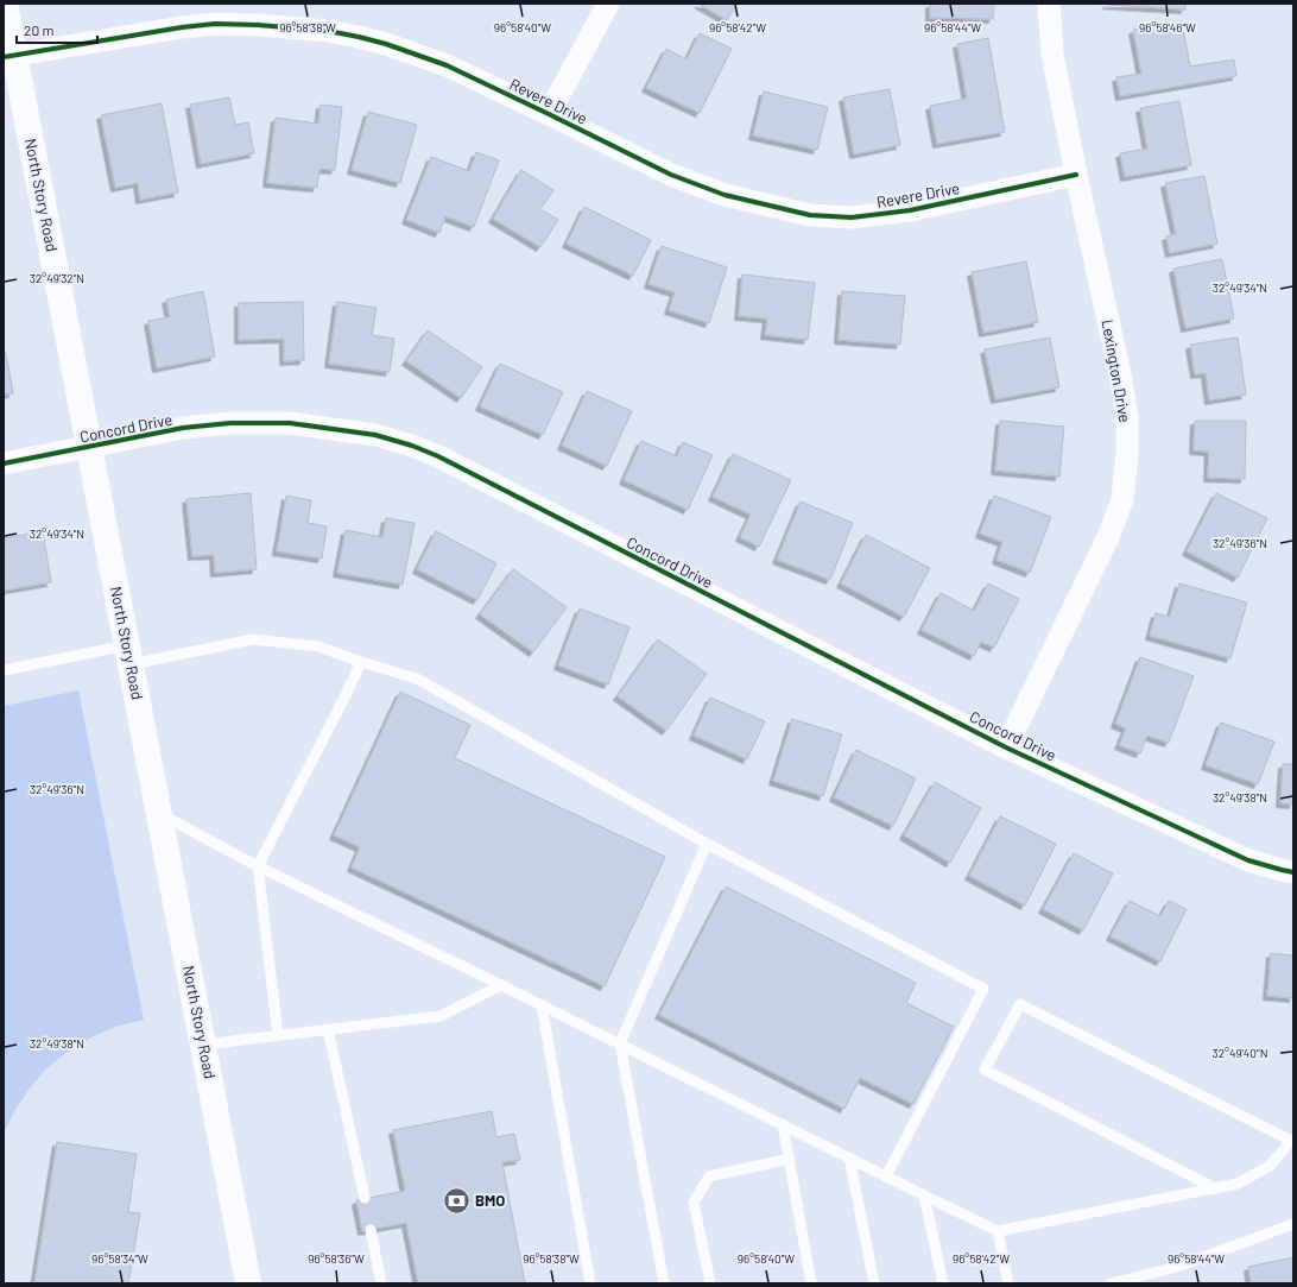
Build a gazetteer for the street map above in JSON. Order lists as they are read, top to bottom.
{
  "streets": {
    "main road": ["North Story Road"],
    "street": ["Revere Drive", "Lexington Drive", "Concord Drive"]
  },
  "crossings": [
    ["Revere Drive", "North Story Road"],
    ["Revere Drive", "Lexington Drive"],
    ["North Story Road", "Concord Drive"],
    ["Lexington Drive", "Concord Drive"]
  ],
  "places": {
    "bank": ["BMO"]
  },
  "scale_bar": "20 m",
  "coordinates": [
    "96°58'38\"W",
    "96°58'40\"W",
    "96°58'42\"W",
    "96°58'44\"W",
    "96°58'46\"W",
    "32°49'32\"N",
    "32°49'34\"N",
    "32°49'36\"N",
    "32°49'38\"N",
    "32°49'40\"N",
    "96°58'34\"W",
    "96°58'36\"W"
  ]
}
